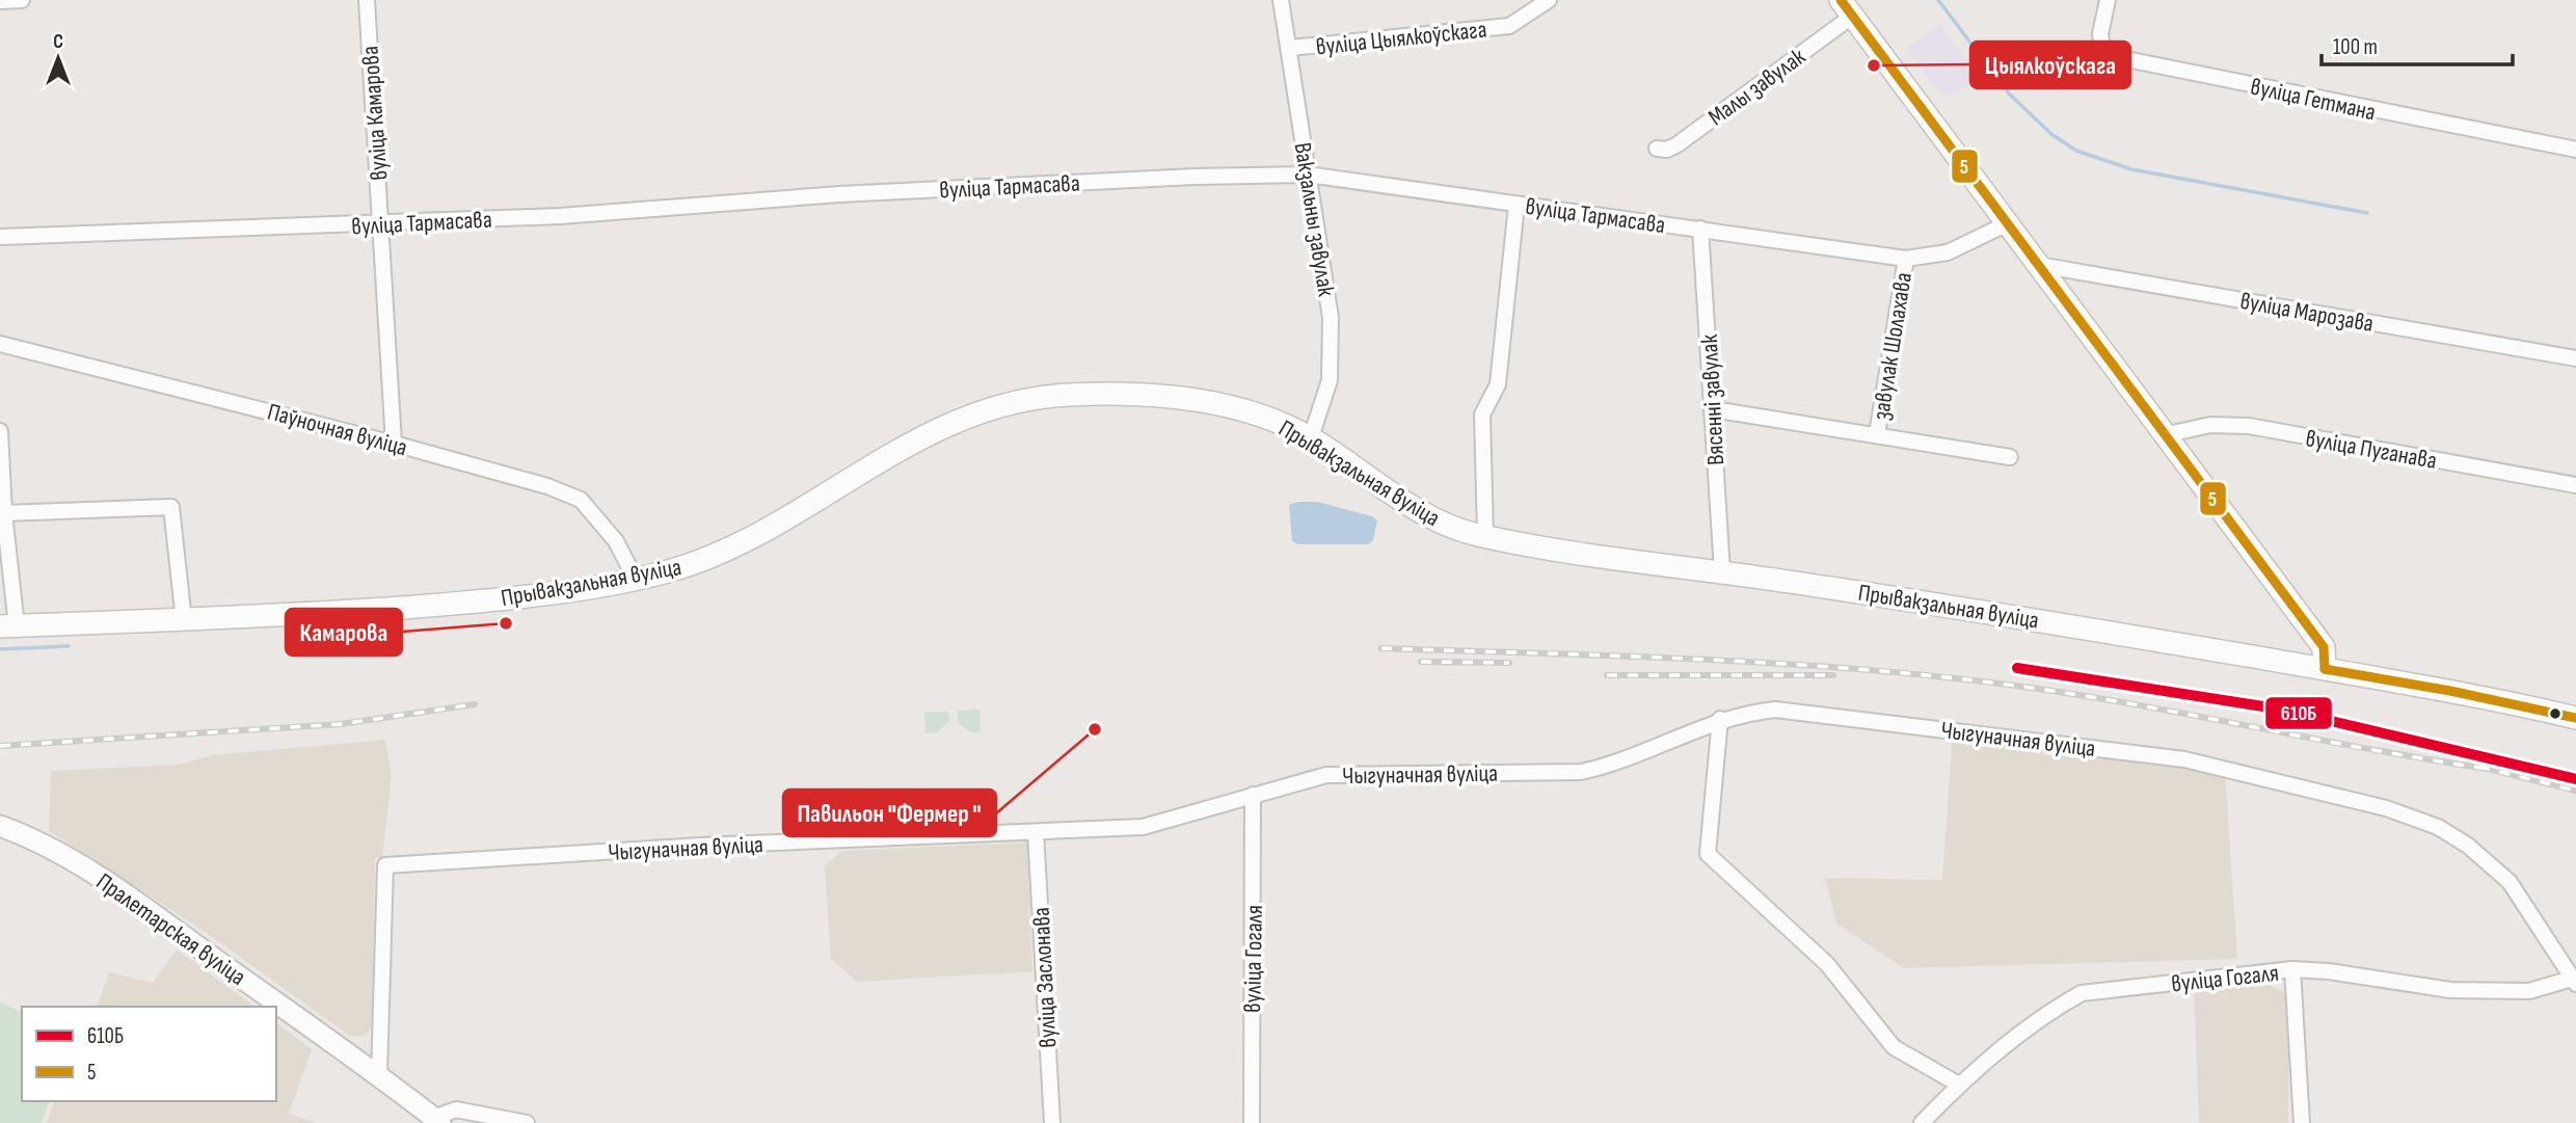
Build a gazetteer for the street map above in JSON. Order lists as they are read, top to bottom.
{
  "streets": {
    "main road": ["Прывакзальная вуліца", "Пралетарская вуліца"],
    "street": [
      "вуліца Цыялкоўскага",
      "Малы завулак",
      "вуліца Гетмана",
      "вуліца Камарова",
      "вуліца Тармасава",
      "Вакзальны завулак",
      "вуліца Марозава",
      "завулак Шолахава",
      "Вясенні завулак",
      "Паўночная вуліца",
      "вуліца Пуганава",
      "Чыгуначная вуліца",
      "вуліца Гогаля",
      "вуліца Заслонава"
    ]
  },
  "crossings": [
    ["вуліца Цыялкоўскага", "Вакзальны завулак"],
    ["вуліца Камарова", "вуліца Тармасава"],
    ["вуліца Камарова", "Паўночная вуліца"],
    ["вуліца Тармасава", "Вакзальны завулак"],
    ["вуліца Тармасава", "завулак Шолахава"],
    ["вуліца Тармасава", "Вясенні завулак"],
    ["Вакзальны завулак", "Прывакзальная вуліца"],
    ["завулак Шолахава", "Вясенні завулак"],
    ["Вясенні завулак", "Прывакзальная вуліца"],
    ["Паўночная вуліца", "Прывакзальная вуліца"],
    ["Чыгуначная вуліца", "Пралетарская вуліца"],
    ["Чыгуначная вуліца", "вуліца Гогаля"],
    ["Чыгуначная вуліца", "вуліца Заслонава"]
  ],
  "places": ["Цыялкоўскага", "Камарова", "Павильон \"Фермер \""],
  "lines": ["transit line 5", "transit line 610Б"],
  "legend": ["610Б", "5"],
  "scale_bar": "100 m",
  "north": "top"
}
